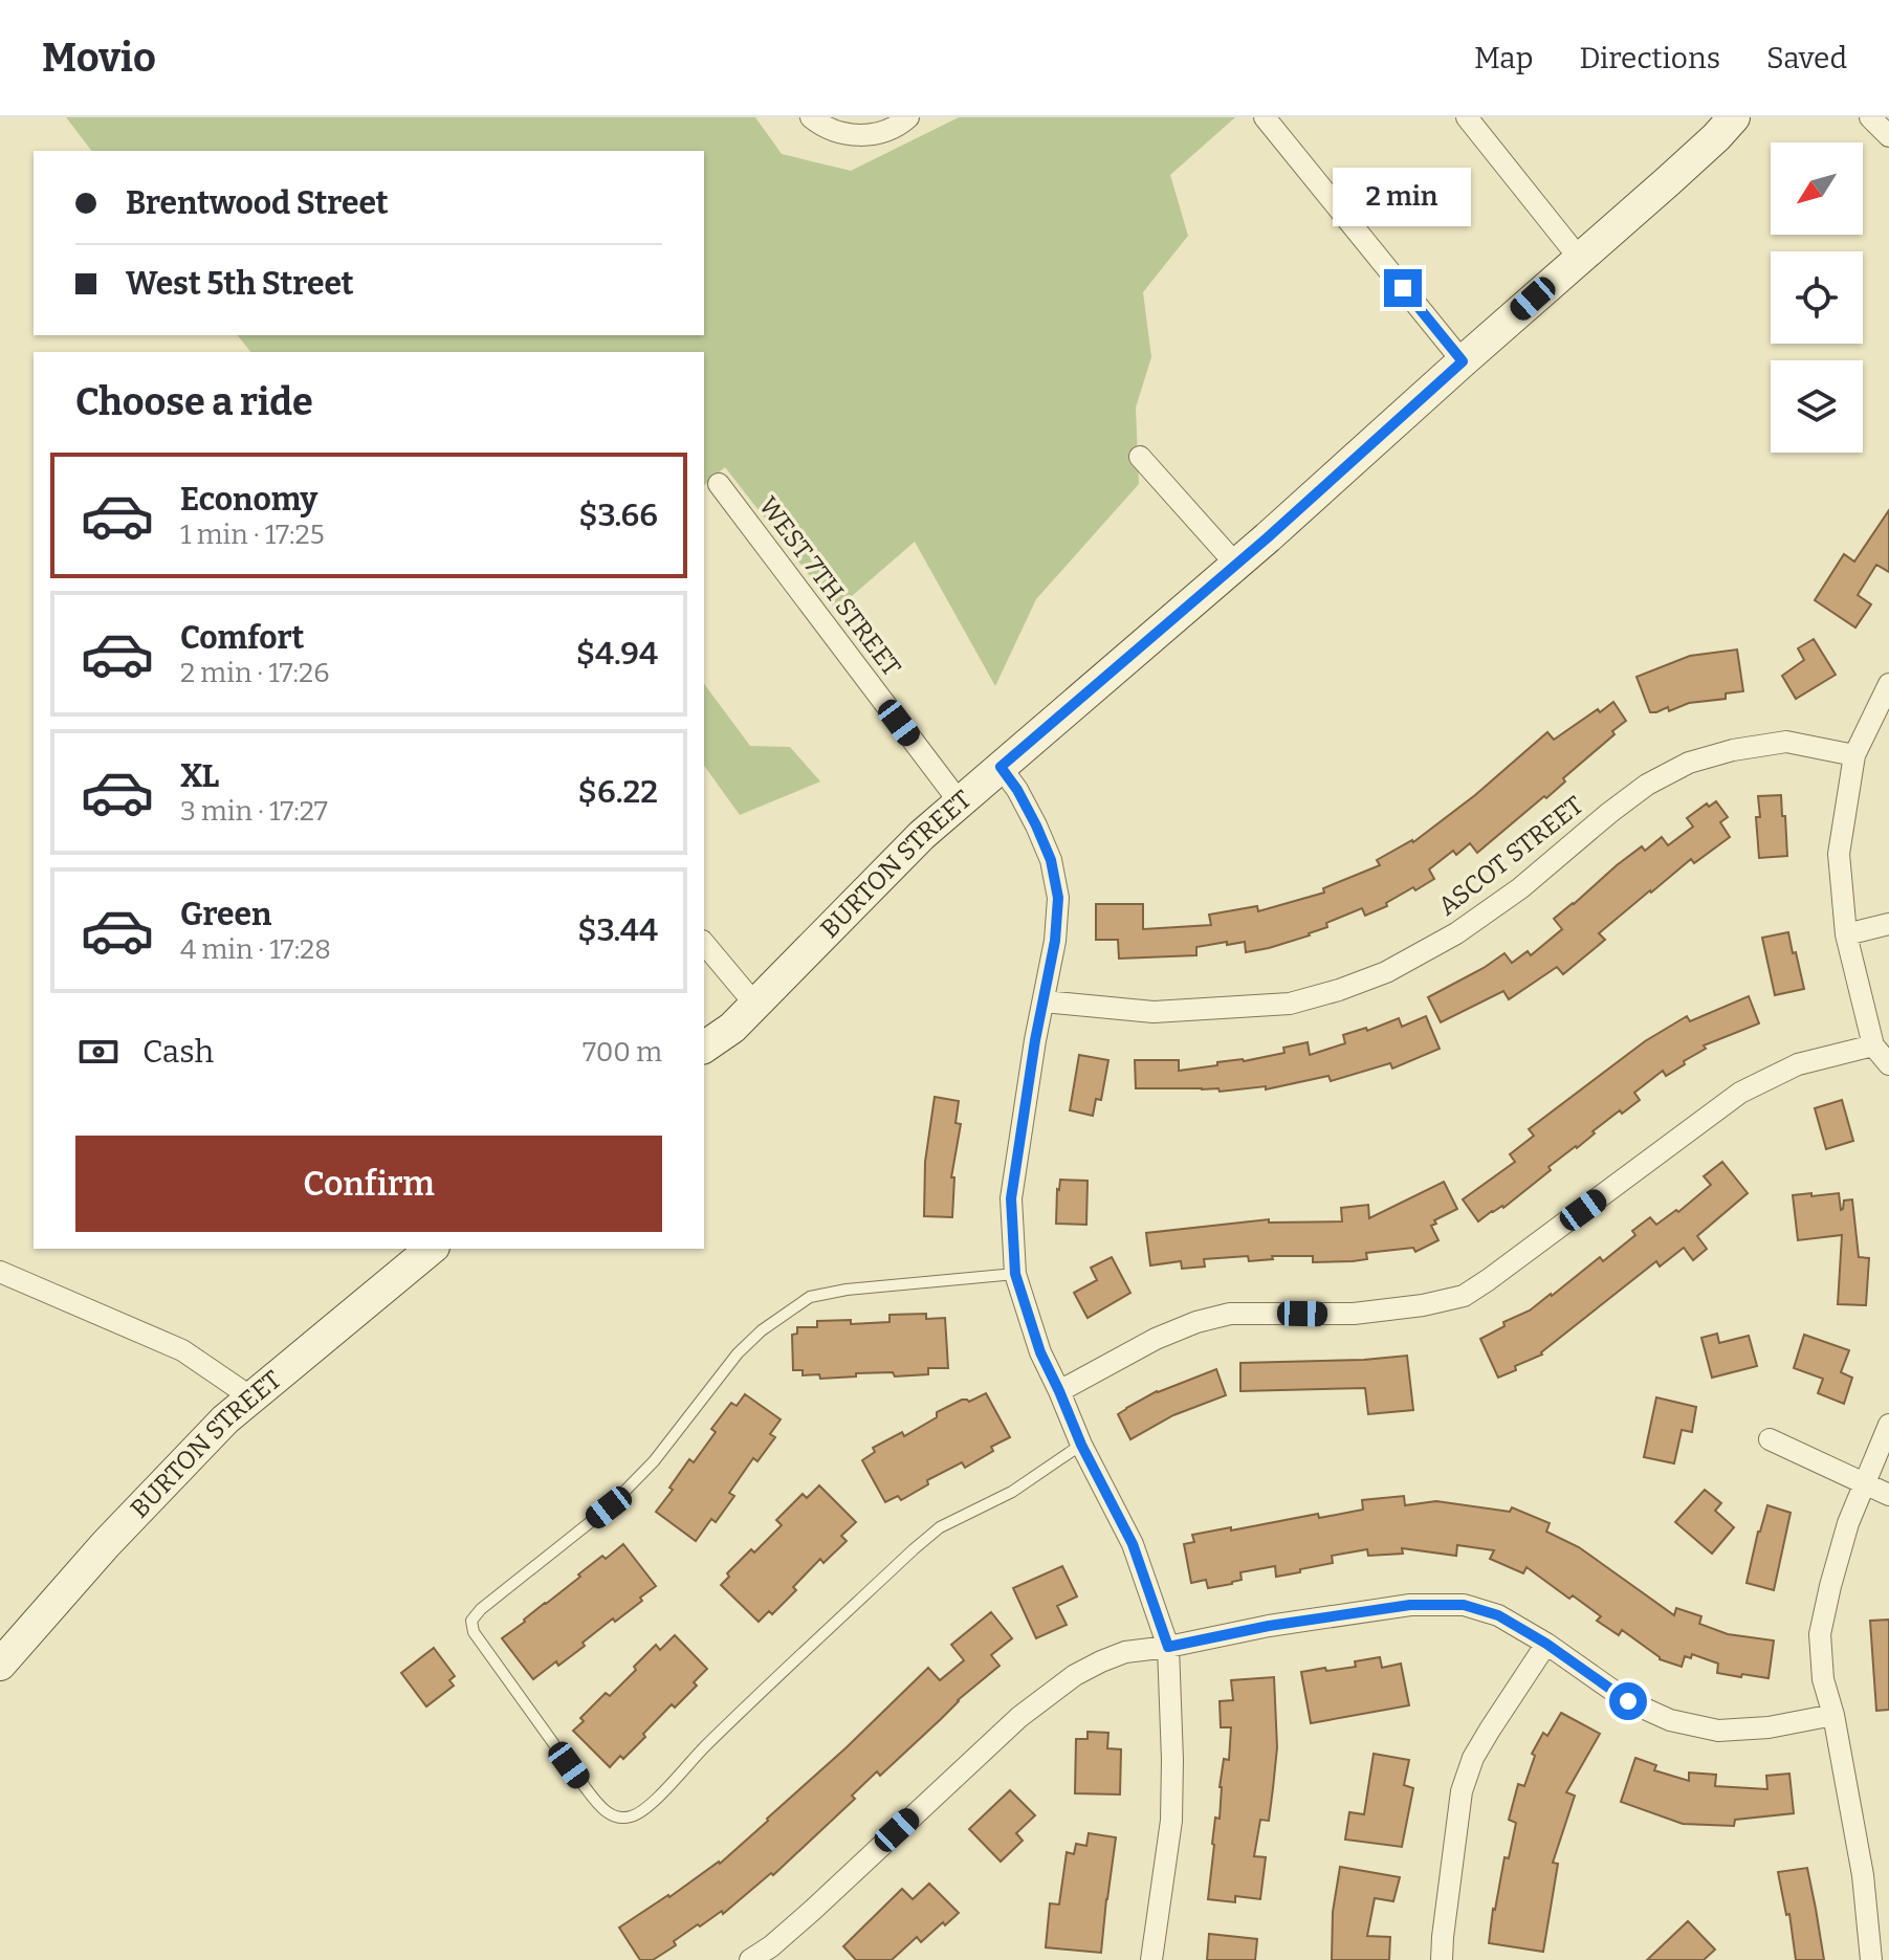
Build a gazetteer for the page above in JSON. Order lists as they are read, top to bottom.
{
  "streets": {
    "street": ["WEST 7TH STREET", "ASCOT STREET", "BURTON STREET"]
  },
  "crossings": [
    ["WEST 7TH STREET", "BURTON STREET"]
  ],
  "north": "bottom left",
  "page": {
    "header": "Movio",
    "nav": ["Map", "Directions", "Saved"],
    "banner": ["Brentwood Street", "West 5th Street"],
    "bubble": "2 min",
    "heading": "Choose a ride",
    "list": [
      {
        "name": "Economy",
        "note": "1 min · 17:25",
        "value": "$3.66"
      },
      {
        "name": "Comfort",
        "note": "2 min · 17:26",
        "value": "$4.94"
      },
      {
        "name": "XL",
        "note": "3 min · 17:27",
        "value": "$6.22"
      },
      {
        "name": "Green",
        "note": "4 min · 17:28",
        "value": "$3.44"
      }
    ],
    "pay": ["Cash", "700 m"],
    "buttons": "Confirm"
  }
}
